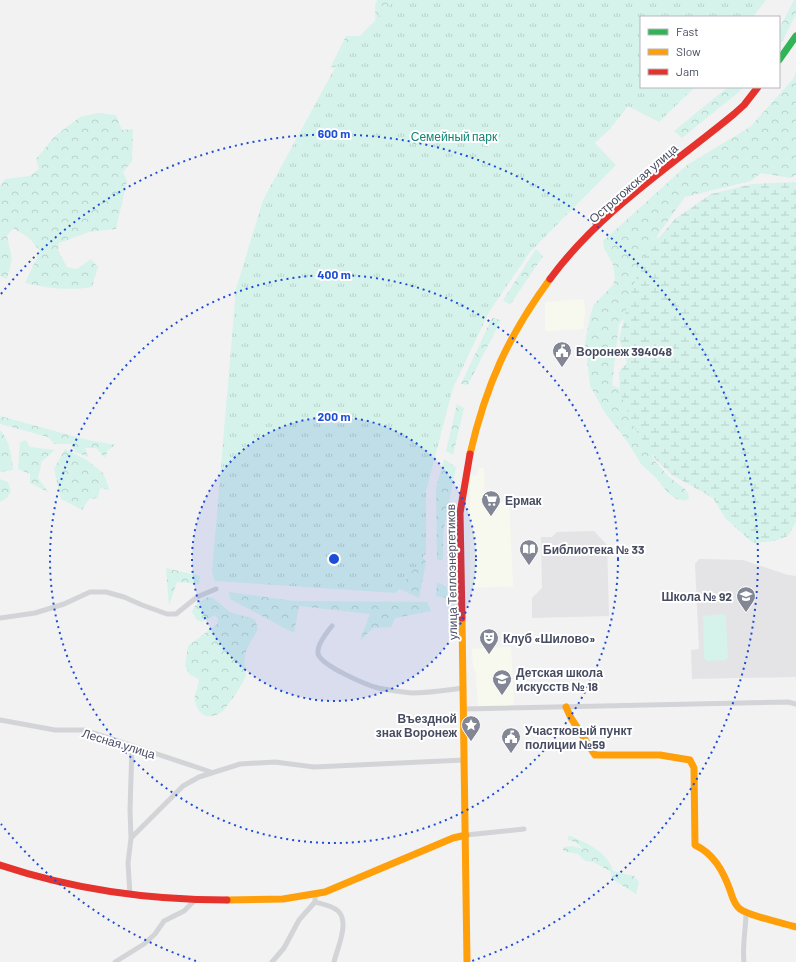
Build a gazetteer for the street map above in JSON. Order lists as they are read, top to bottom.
{
  "streets": {
    "street": ["Острогожская улица", "улица Теплоэнергетиков", "Лесная улица"]
  },
  "crossings": [
    ["Острогожская улица", "улица Теплоэнергетиков"]
  ],
  "parks": ["Семейный парк"],
  "places": {
    "public building": ["Воронеж 394048", "Участковый пункт полиции №59"],
    "supermarket": ["Ермак"],
    "library": ["Библиотека № 33"],
    "school or university": ["Школа № 92", "Детская школа искусств № 18"],
    "theatre": ["Клуб «Шилово»"],
    "place": ["Въездной знак Воронеж"]
  },
  "legend": ["Fast", "Slow", "Jam"],
  "rings": ["600 m", "400 m", "200 m"]
}
